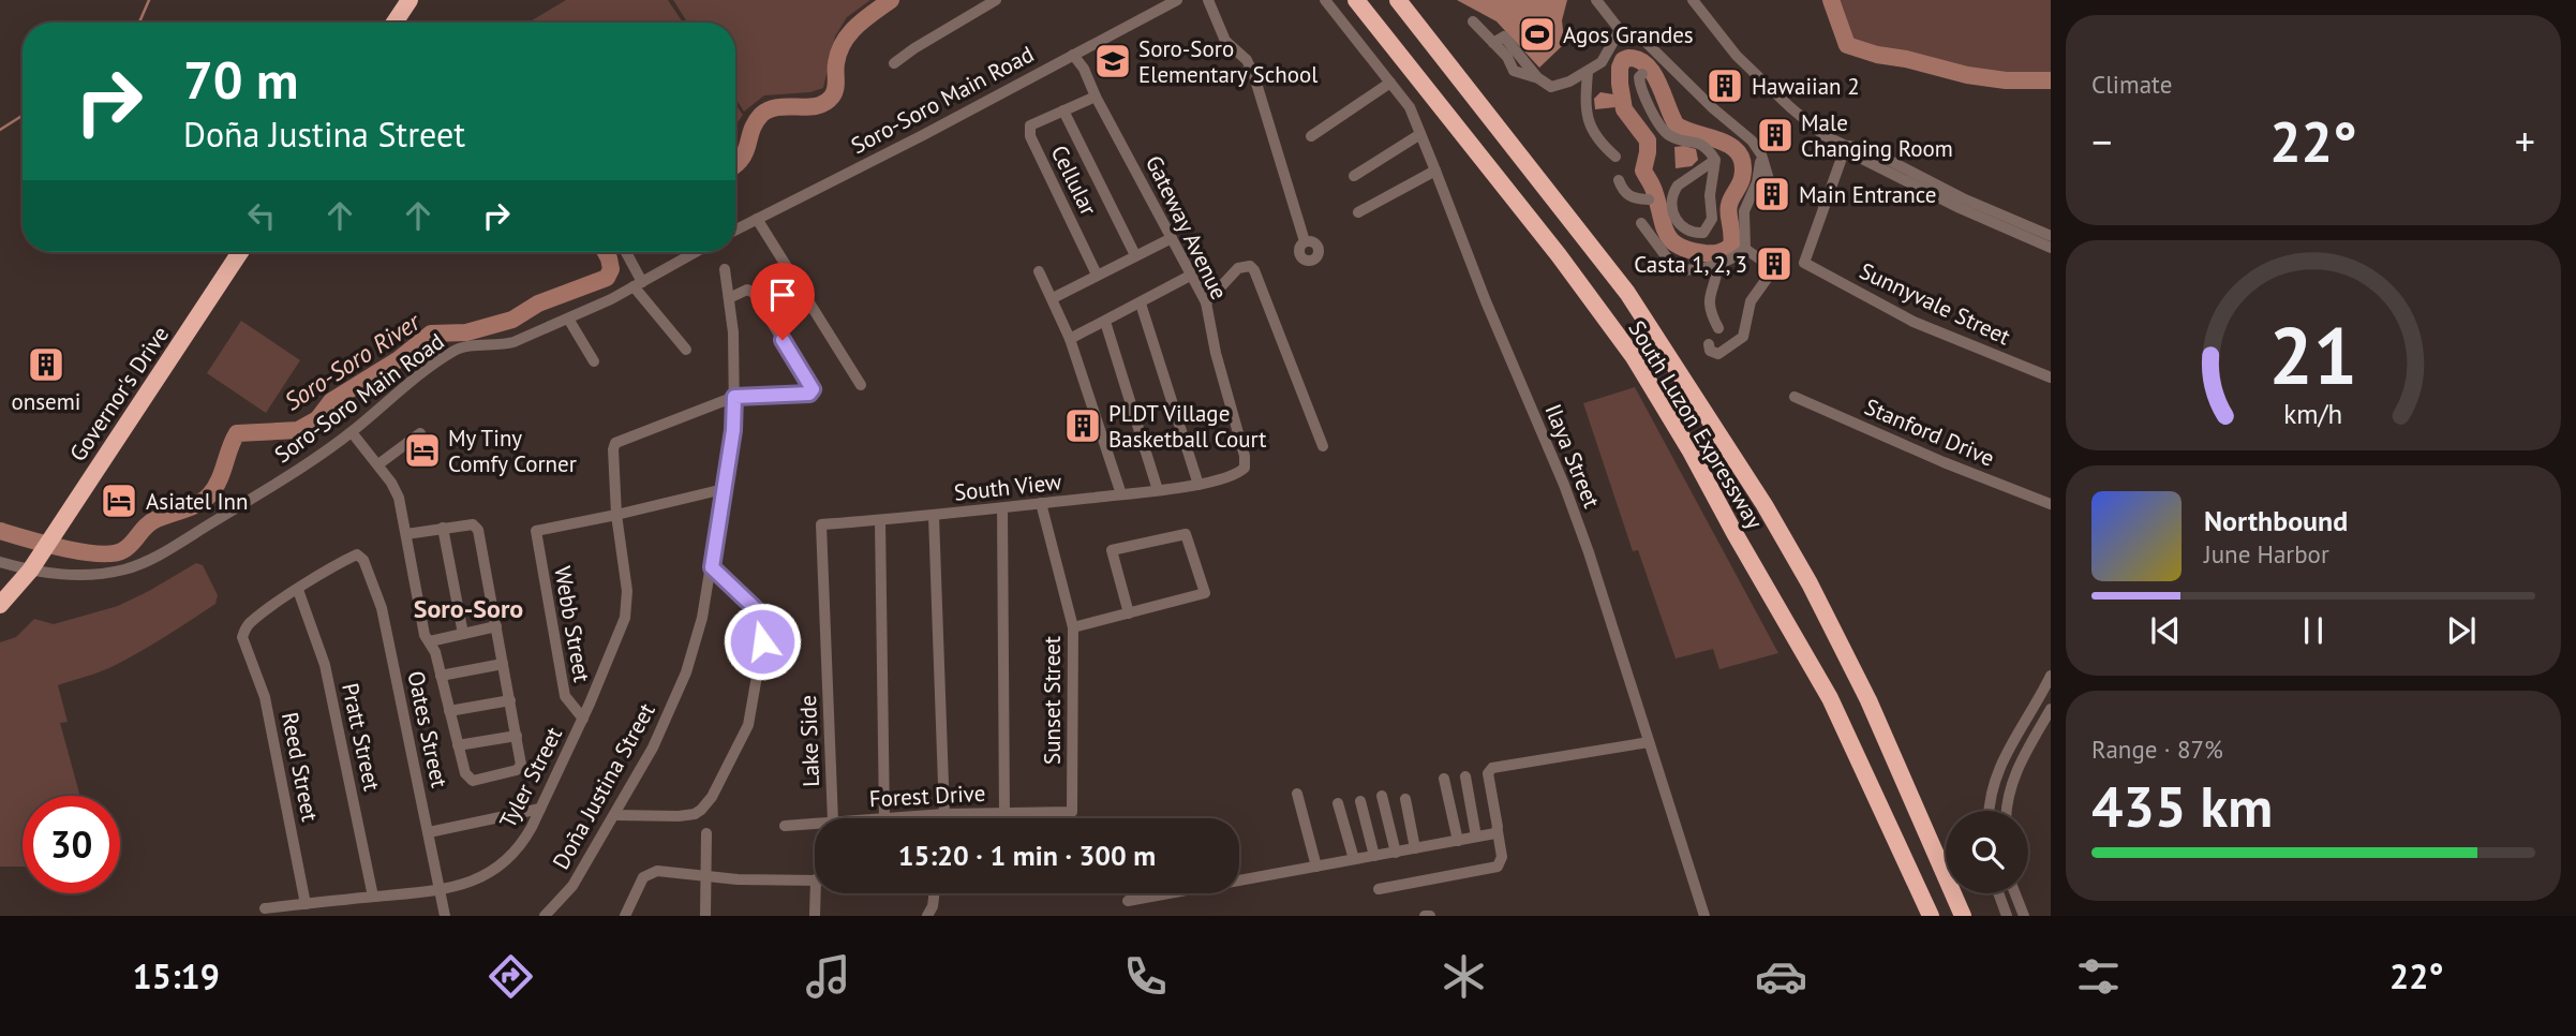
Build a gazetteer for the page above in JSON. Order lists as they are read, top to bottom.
{
  "streets": {
    "highway": ["Governor's Drive", "South Luzon Expressway"],
    "street": [
      "Soro-Soro Main Road",
      "Cellular",
      "Gateway Avenue",
      "Sunnyvale Street",
      "Stanford Drive",
      "Ilaya Street",
      "South View",
      "Webb Street",
      "Sunset Street",
      "Oates Street",
      "Pratt Street",
      "Lake Side",
      "Reed Street",
      "Tyler Street",
      "Doña Justina Street",
      "Forest Drive"
    ]
  },
  "crossings": [
    ["Soro-Soro Main Road", "Gateway Avenue"],
    ["Soro-Soro Main Road", "Governor's Drive"],
    ["Cellular", "Gateway Avenue"],
    ["Gateway Avenue", "South View"],
    ["South View", "Sunset Street"],
    ["South View", "Lake Side"],
    ["Webb Street", "Tyler Street"],
    ["Sunset Street", "Forest Drive"],
    ["Oates Street", "Pratt Street"],
    ["Oates Street", "Reed Street"],
    ["Oates Street", "Tyler Street"],
    ["Pratt Street", "Reed Street"],
    ["Pratt Street", "Tyler Street"],
    ["Reed Street", "Tyler Street"],
    ["Tyler Street", "Doña Justina Street"]
  ],
  "districts": ["Soro-Soro"],
  "water": ["Soro-Soro River"],
  "places": {
    "sports": ["Agos Grandes"],
    "school or university": ["Soro-Soro Elementary School"],
    "building": [
      "Hawaiian 2",
      "Male Changing Room",
      "Main Entrance",
      "Casta 1, 2, 3",
      "onsemi",
      "PLDT Village Basketball Court"
    ],
    "hotel": ["My Tiny Comfy Corner", "Asiatel Inn"]
  },
  "page": {
    "tile": [
      "Climate",
      ["Range · 87%", "435 km"]
    ],
    "turn": ["70 m", "Doña Justina Street"],
    "heat": ["−", "22°", "+"],
    "song": ["Northbound", "June Harbor"],
    "limit": "30",
    "trip": "15:20 · 1 min · 300 m",
    "tabs": ["15:19", "22°"],
    "gauge": ["21", "km/h"]
  }
}
